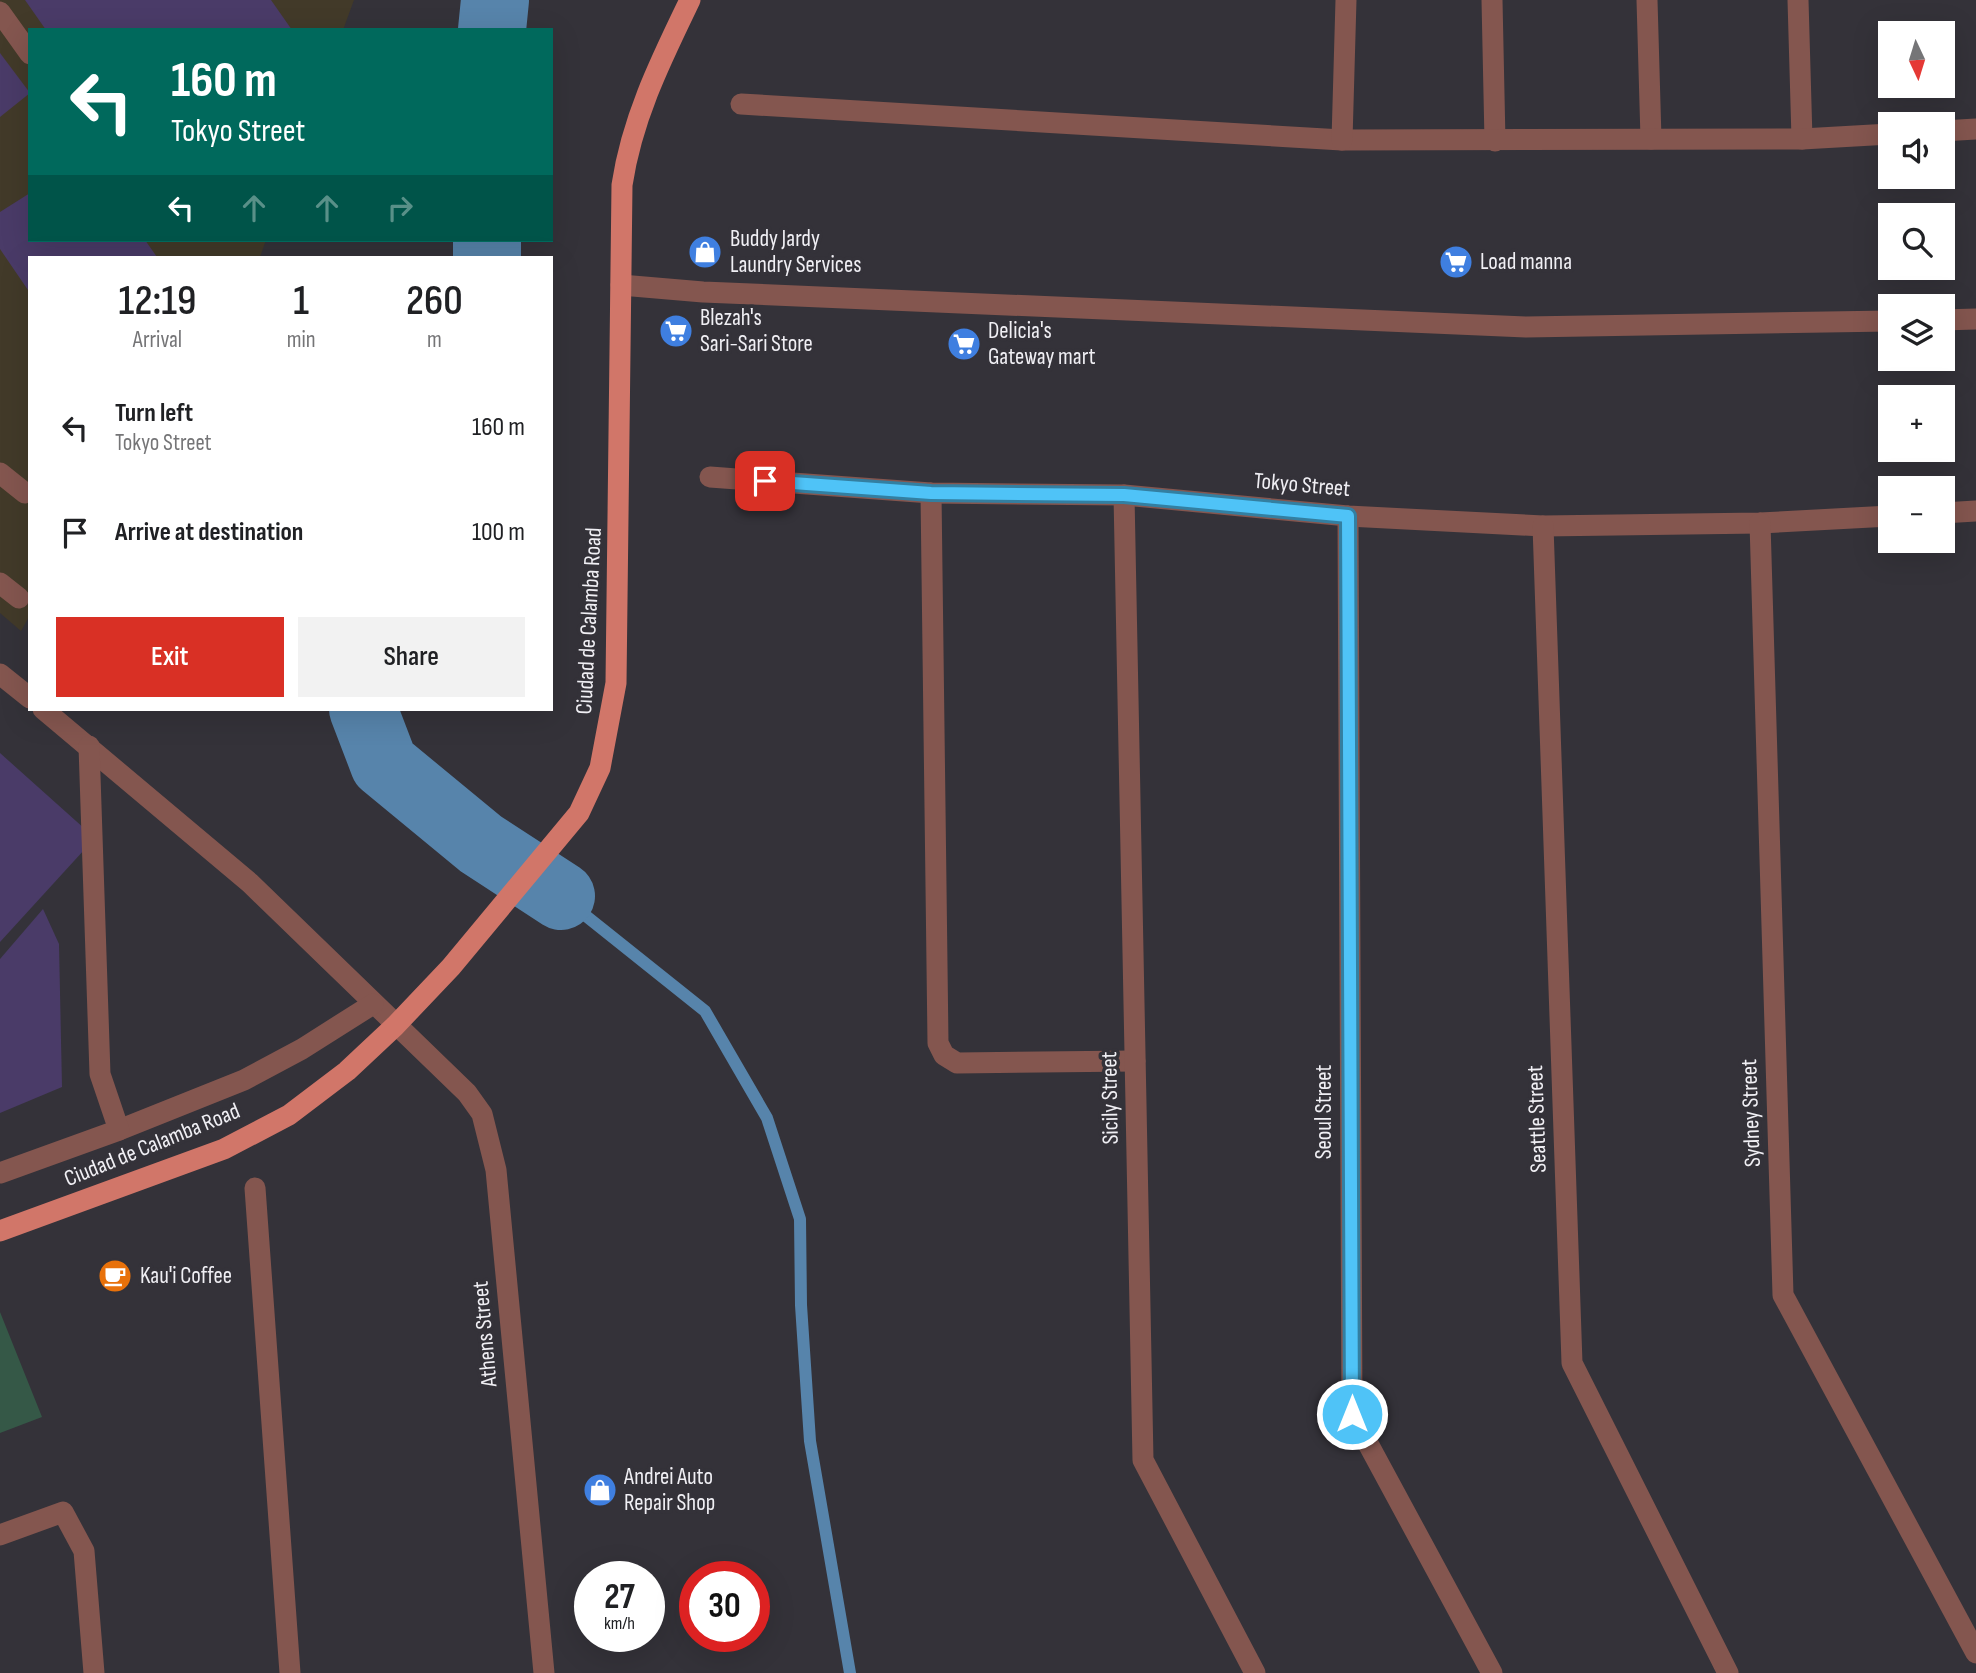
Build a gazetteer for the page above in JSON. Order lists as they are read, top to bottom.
{
  "streets": {
    "main road": ["Ciudad de Calamba Road"],
    "street": [
      "Tokyo Street",
      "Sicily Street",
      "Seoul Street",
      "Sydney Street",
      "Seattle Street",
      "Athens Street"
    ]
  },
  "crossings": [
    ["Tokyo Street", "Sicily Street"],
    ["Tokyo Street", "Seoul Street"],
    ["Tokyo Street", "Sydney Street"],
    ["Tokyo Street", "Seattle Street"],
    ["Ciudad de Calamba Road", "Athens Street"]
  ],
  "places": {
    "shop": ["Buddy Jardy Laundry Services", "Andrei Auto Repair Shop"],
    "supermarket": ["Load manna", "Blezah's Sari-Sari Store", "Delicia's Gateway mart"],
    "cafe": ["Kau'i Coffee"]
  },
  "north": "bottom",
  "page": {
    "map_buttons": ["+", "−"],
    "turn": ["160 m", "Tokyo Street"],
    "eta": [
      "12:19",
      "Arrival",
      "1",
      "min",
      "260",
      "m"
    ],
    "list": [
      {
        "name": "Turn left",
        "note": "Tokyo Street",
        "value": "160 m"
      },
      {
        "name": "Arrive at destination",
        "value": "100 m"
      }
    ],
    "buttons": ["Exit", "Share"],
    "speed": "27 km/h",
    "limit": "30"
  }
}
